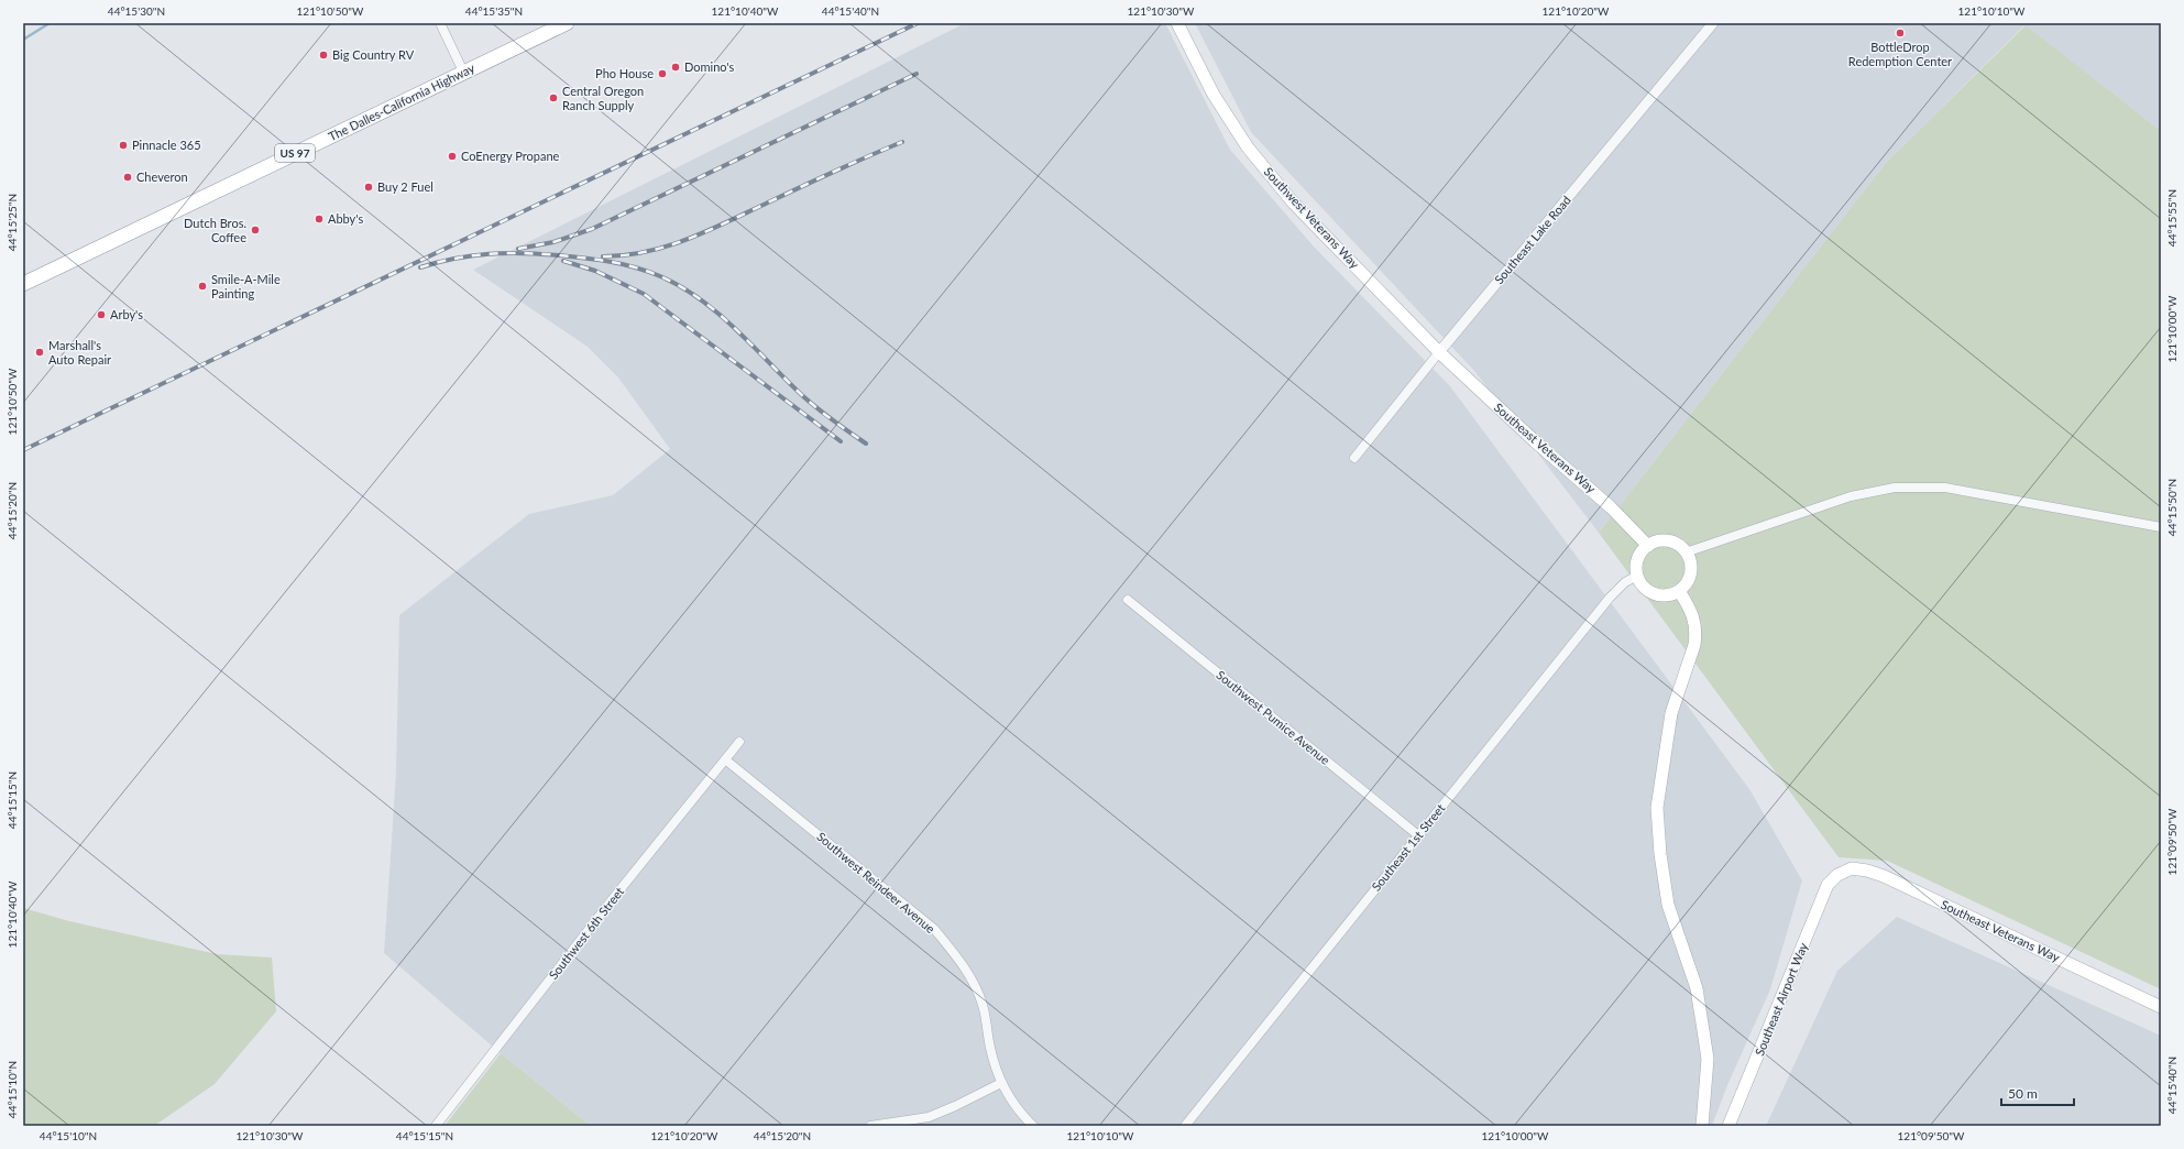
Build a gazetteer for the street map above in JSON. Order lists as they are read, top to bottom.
{
  "streets": {
    "highway": ["The Dalles-California Highway", "US 97"],
    "main road": ["Southwest Veterans Way", "Southeast Veterans Way", "Southeast Airport Way"],
    "street": [
      "Southeast Lake Road",
      "Southwest Pumice Avenue",
      "Southeast 1st Street",
      "Southwest Reindeer Avenue",
      "Southwest 6th Street"
    ]
  },
  "crossings": [
    ["Southwest Veterans Way", "Southeast Lake Road"],
    ["Southwest Veterans Way", "Southeast Veterans Way"],
    ["Southeast Lake Road", "Southeast Veterans Way"],
    ["Southeast Veterans Way", "Southeast 1st Street"],
    ["Southeast Veterans Way", "Southeast Airport Way"],
    ["Southwest Pumice Avenue", "Southeast 1st Street"],
    ["Southwest Reindeer Avenue", "Southwest 6th Street"]
  ],
  "places": [
    "BottleDrop Redemption Center",
    "Big Country RV",
    "Domino's",
    "Pho House",
    "Central Oregon Ranch Supply",
    "Pinnacle 365",
    "CoEnergy Propane",
    "Cheveron",
    "Buy 2 Fuel",
    "Abby's",
    "Dutch Bros. Coffee",
    "Smile-A-Mile Painting",
    "Arby's",
    "Marshall's Auto Repair"
  ],
  "scale_bar": "50 m",
  "coordinates": [
    "44°15'30\"N",
    "121°10'50\"W",
    "44°15'35\"N",
    "121°10'40\"W",
    "44°15'40\"N",
    "121°10'30\"W",
    "121°10'20\"W",
    "121°10'10\"W",
    "44°15'55\"N",
    "44°15'25\"N",
    "121°10'00\"W",
    "44°15'50\"N",
    "44°15'20\"N",
    "44°15'15\"N",
    "121°09'50\"W",
    "44°15'10\"N"
  ]
}
